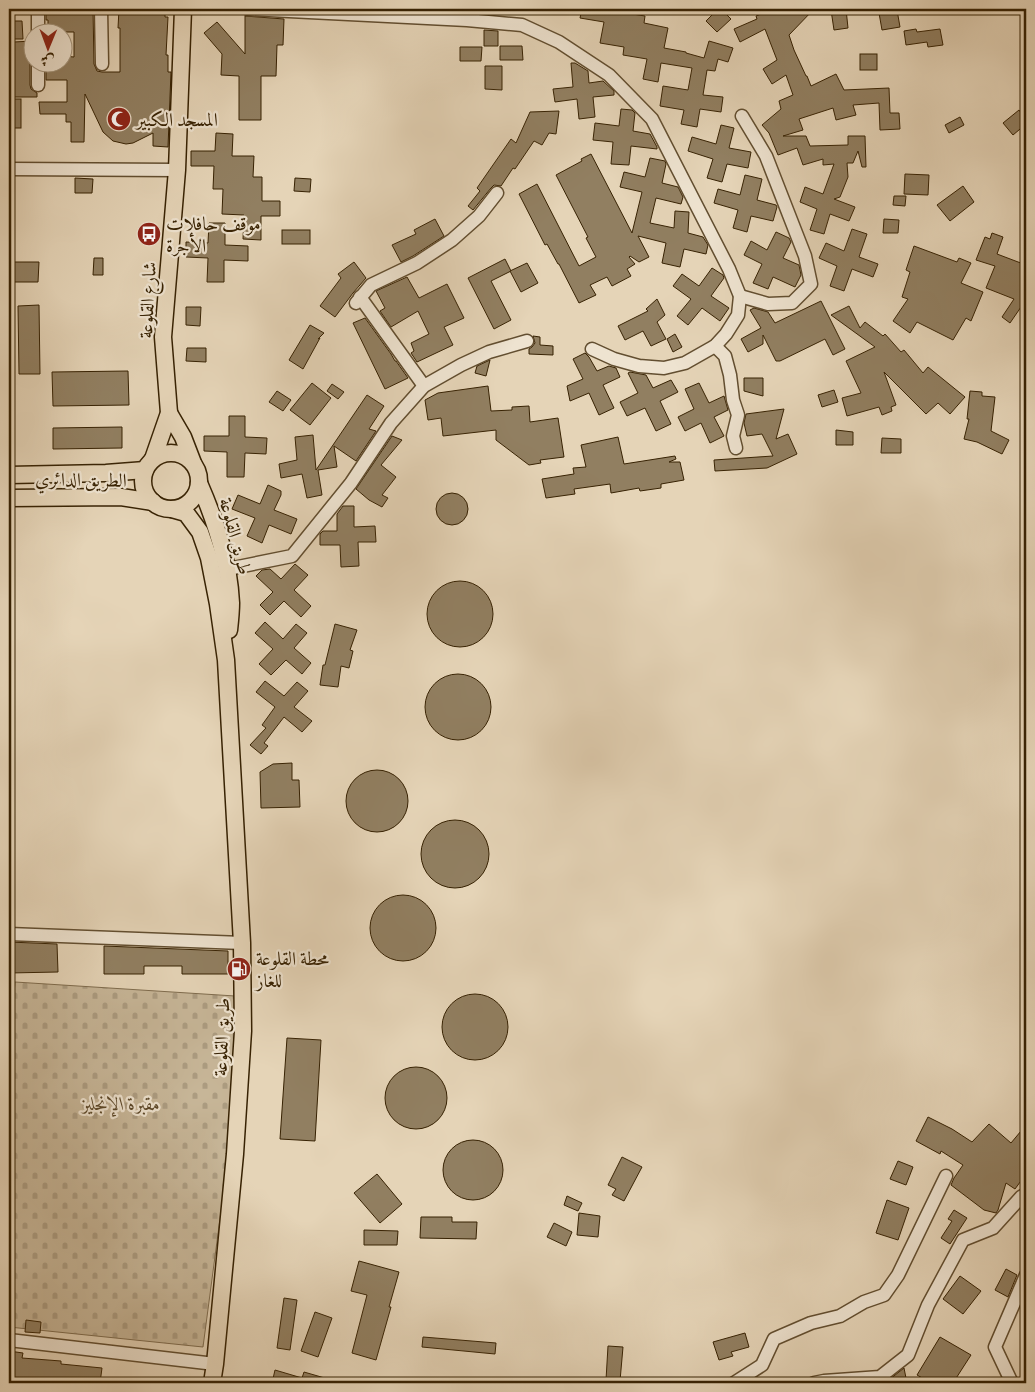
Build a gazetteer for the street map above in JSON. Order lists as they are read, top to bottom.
{
  "streets": {
    "main road": ["شارع القلوعة", "الطريق الدائري", "طريق القلوعة"]
  },
  "crossings": [
    ["الطريق الدائري", "طريق القلوعة"]
  ],
  "parks": ["مقبرة الإنجليز"],
  "places": {
    "mosque": ["المسجد الكبير"],
    "bus stop": ["موقف حافلات الأجرة"],
    "fuel station": ["محطة القلوعة للغاز"]
  },
  "north": "bottom"
}
